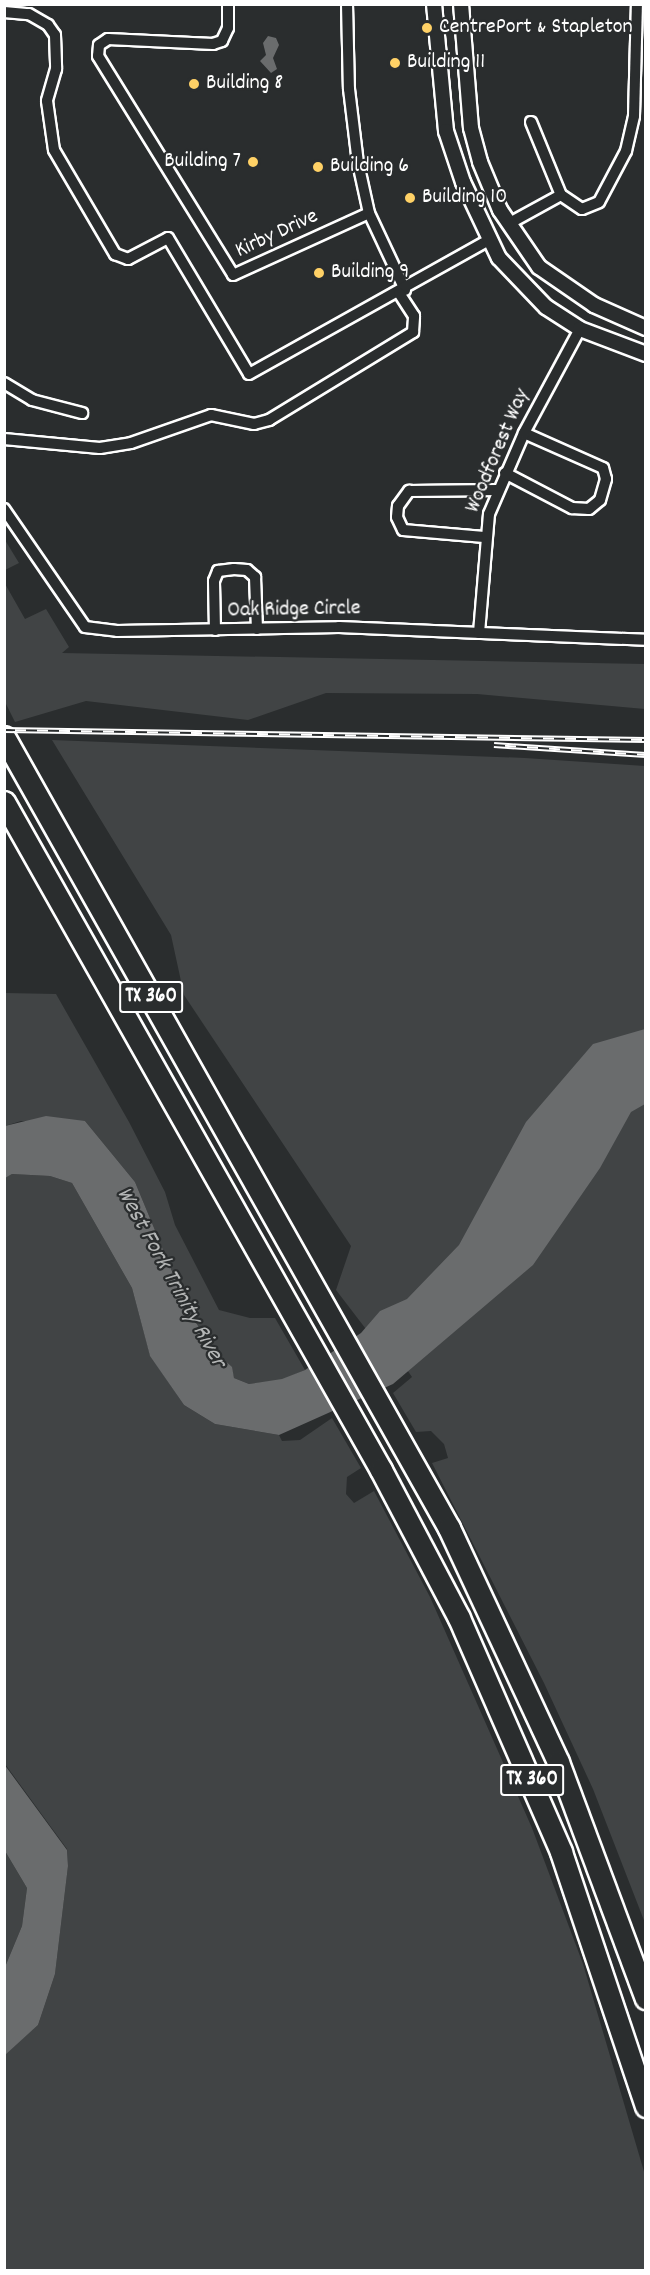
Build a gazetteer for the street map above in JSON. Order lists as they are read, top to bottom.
{
  "streets": {
    "highway": ["TX 360"],
    "street": ["Kirby Drive", "Woodforest Way", "Oak Ridge Circle"]
  },
  "crossings": [
    ["Woodforest Way", "Oak Ridge Circle"]
  ],
  "water": ["West Fork Trinity River"],
  "places": [
    "CentrePort & Stapleton",
    "Building 11",
    "Building 8",
    "Building 7",
    "Building 6",
    "Building 10",
    "Building 9"
  ]
}
